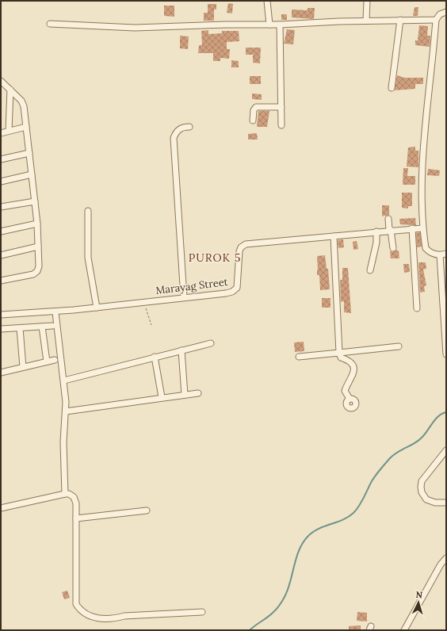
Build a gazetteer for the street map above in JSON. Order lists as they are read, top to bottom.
{
  "streets": {
    "street": ["Marayag Street"]
  },
  "districts": ["PUROK 5"],
  "north": "top"
}
